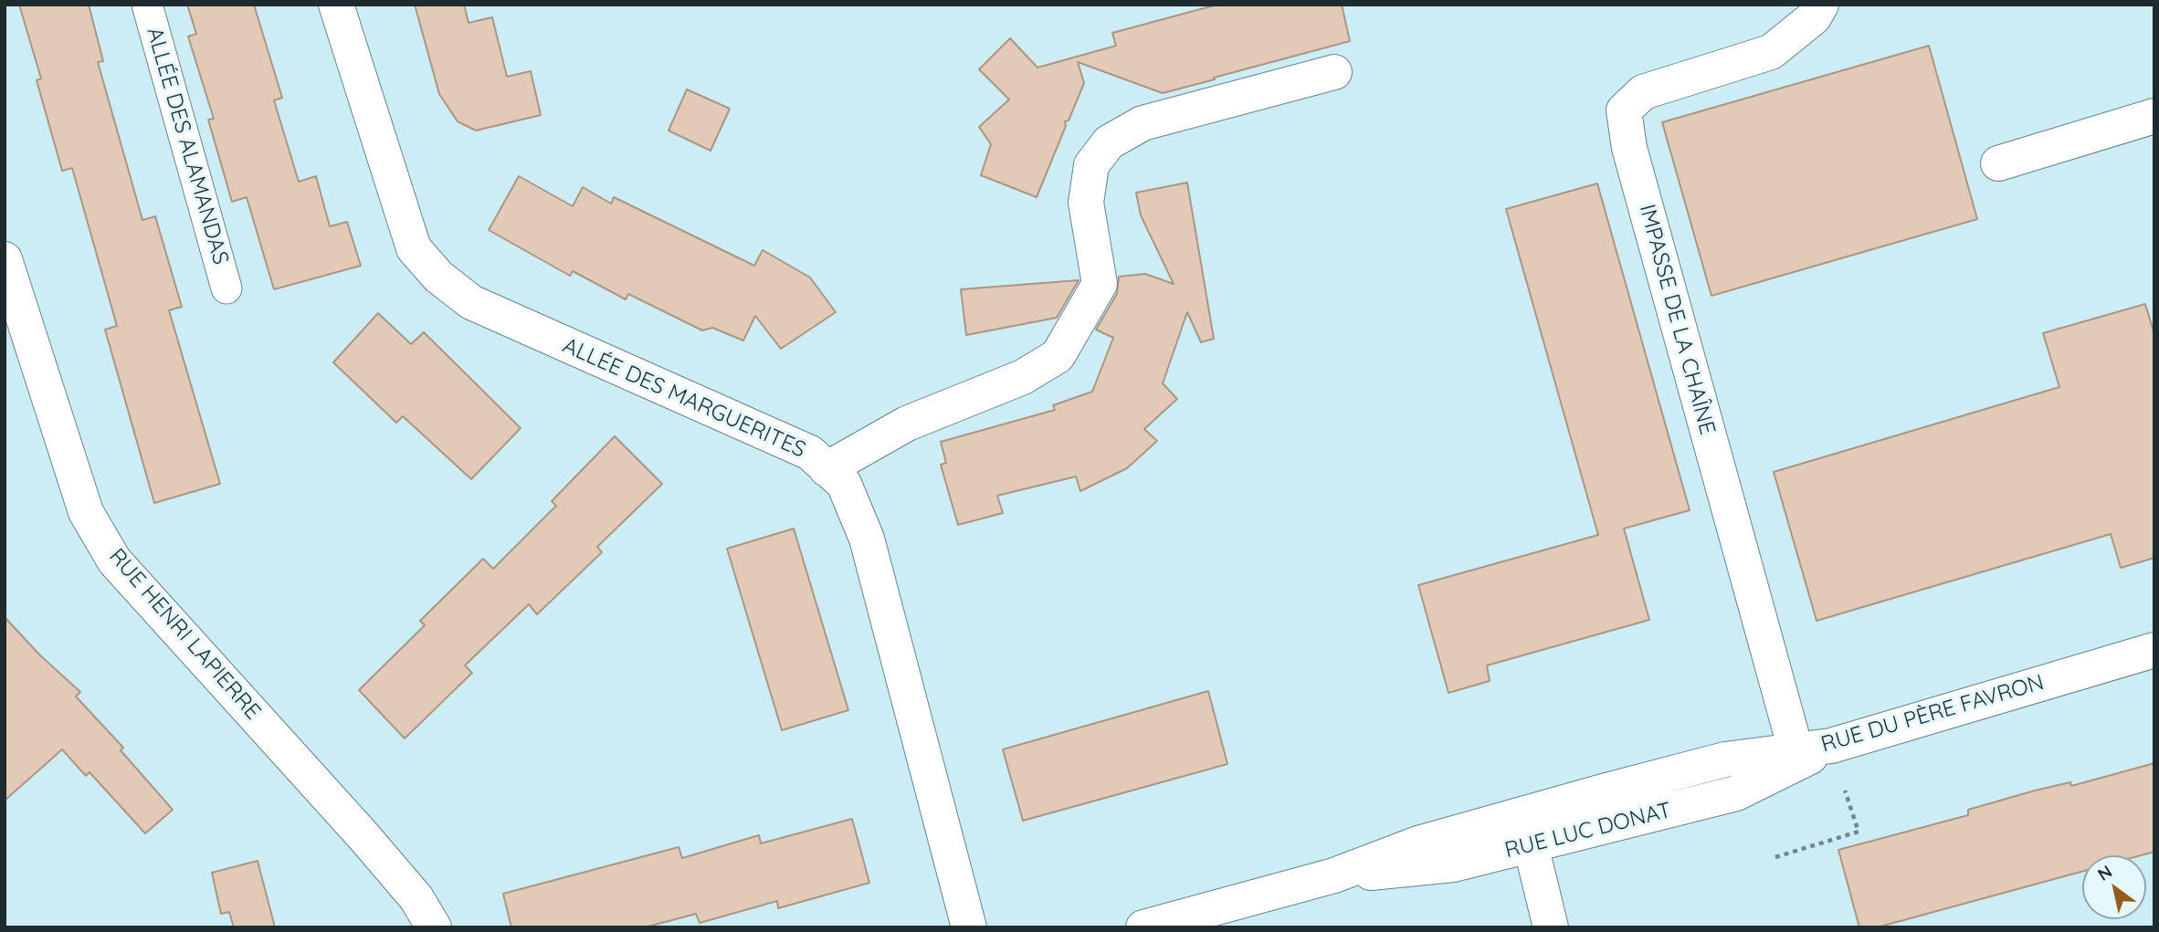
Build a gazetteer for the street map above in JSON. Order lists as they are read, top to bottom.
{
  "streets": {
    "street": [
      "IMPASSE DE LA CHAÎNE",
      "ALLÉE DES MARGUERITES",
      "RUE HENRI LAPIERRE",
      "RUE DU PÈRE FAVRON",
      "RUE LUC DONAT"
    ],
    "lane": ["ALLÉE DES ALAMANDAS"]
  },
  "crossings": [
    ["IMPASSE DE LA CHAÎNE", "RUE DU PÈRE FAVRON"],
    ["RUE DU PÈRE FAVRON", "RUE LUC DONAT"]
  ],
  "north": "top left"
}
